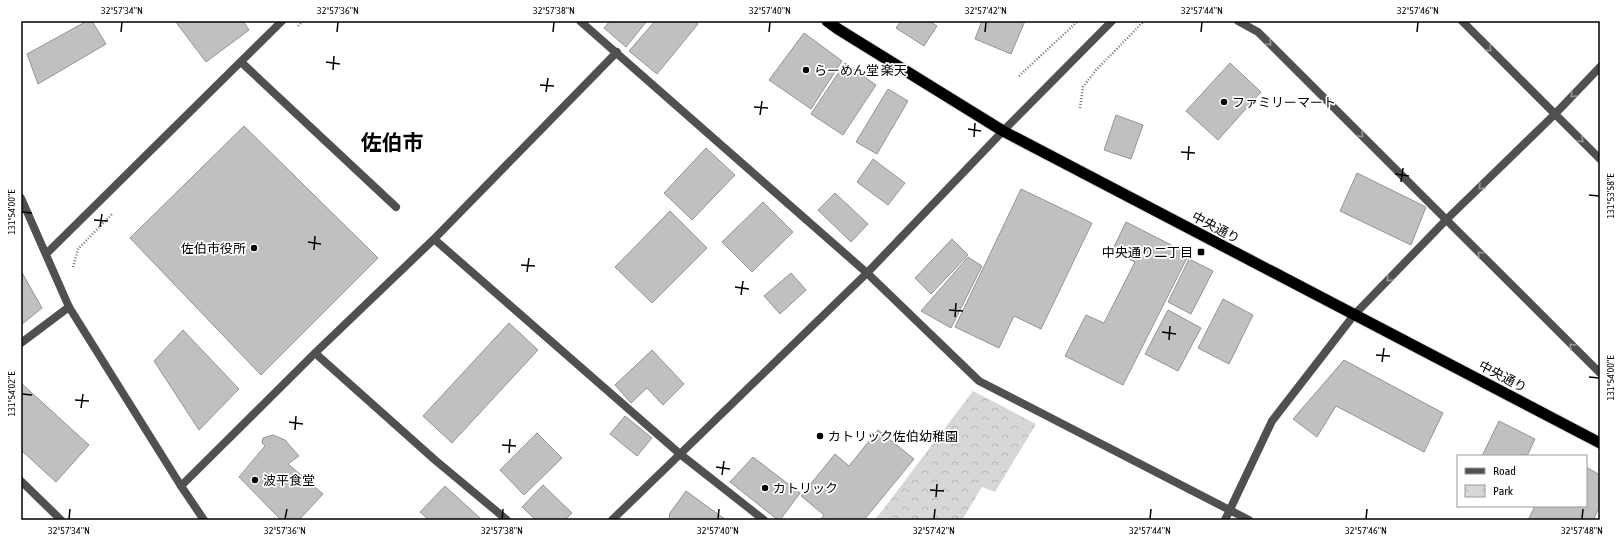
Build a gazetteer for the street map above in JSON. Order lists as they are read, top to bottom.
{
  "streets": {
    "highway": ["中央通り"]
  },
  "districts": ["佐伯市"],
  "places": {
    "other": [
      "らーめん堂 楽天",
      "ファミリーマート",
      "佐伯市役所",
      "カトリック佐伯幼稚園",
      "波平食堂",
      "カトリック"
    ],
    "transit": ["中央通り二丁目"]
  },
  "legend": ["Road", "Park"],
  "coordinates": [
    "32°57'34\"N",
    "32°57'36\"N",
    "32°57'38\"N",
    "32°57'40\"N",
    "32°57'42\"N",
    "32°57'44\"N",
    "32°57'46\"N",
    "131°53'58\"E",
    "131°54'00\"E",
    "131°54'02\"E",
    "32°57'48\"N"
  ]
}
